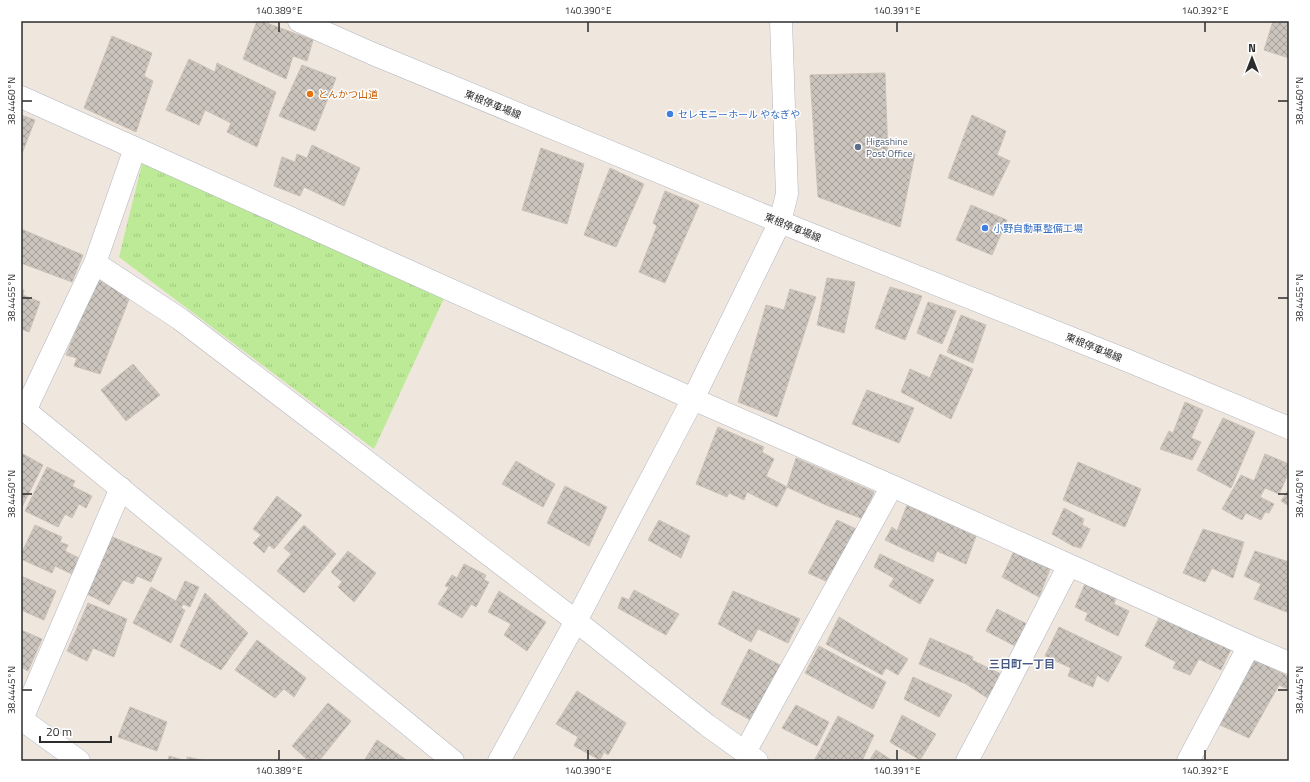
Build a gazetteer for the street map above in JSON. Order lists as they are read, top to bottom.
{
  "streets": {
    "street": ["東根停車場線"]
  },
  "districts": ["三日町一丁目"],
  "places": [
    "とんかつ山道",
    "セレモニーホール やなぎや",
    "Higashine Post Office",
    "小野自動車整備工場"
  ],
  "scale_bar": "20 m",
  "north": "top",
  "coordinates": [
    "140.389°E",
    "140.390°E",
    "140.391°E",
    "140.392°E",
    "38.4460°N",
    "38.4455°N",
    "38.4450°N",
    "38.4445°N"
  ]
}
